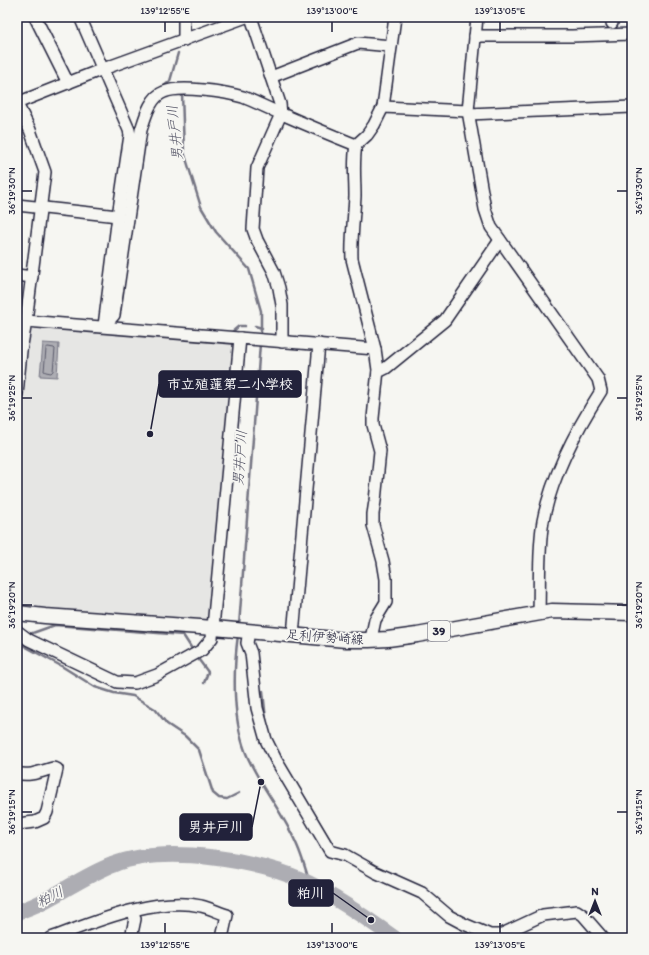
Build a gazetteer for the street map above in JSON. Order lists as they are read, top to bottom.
{
  "streets": {
    "main road": ["39", "足利伊勢崎線"]
  },
  "water": ["男井戸川", "粕川"],
  "places": ["市立殖蓮第二小学校", "男井戸川", "粕川"],
  "north": "top",
  "coordinates": [
    "139°12'55\"E",
    "139°13'00\"E",
    "139°13'05\"E",
    "36°19'30\"N",
    "36°19'25\"N",
    "36°19'20\"N",
    "36°19'15\"N"
  ]
}
